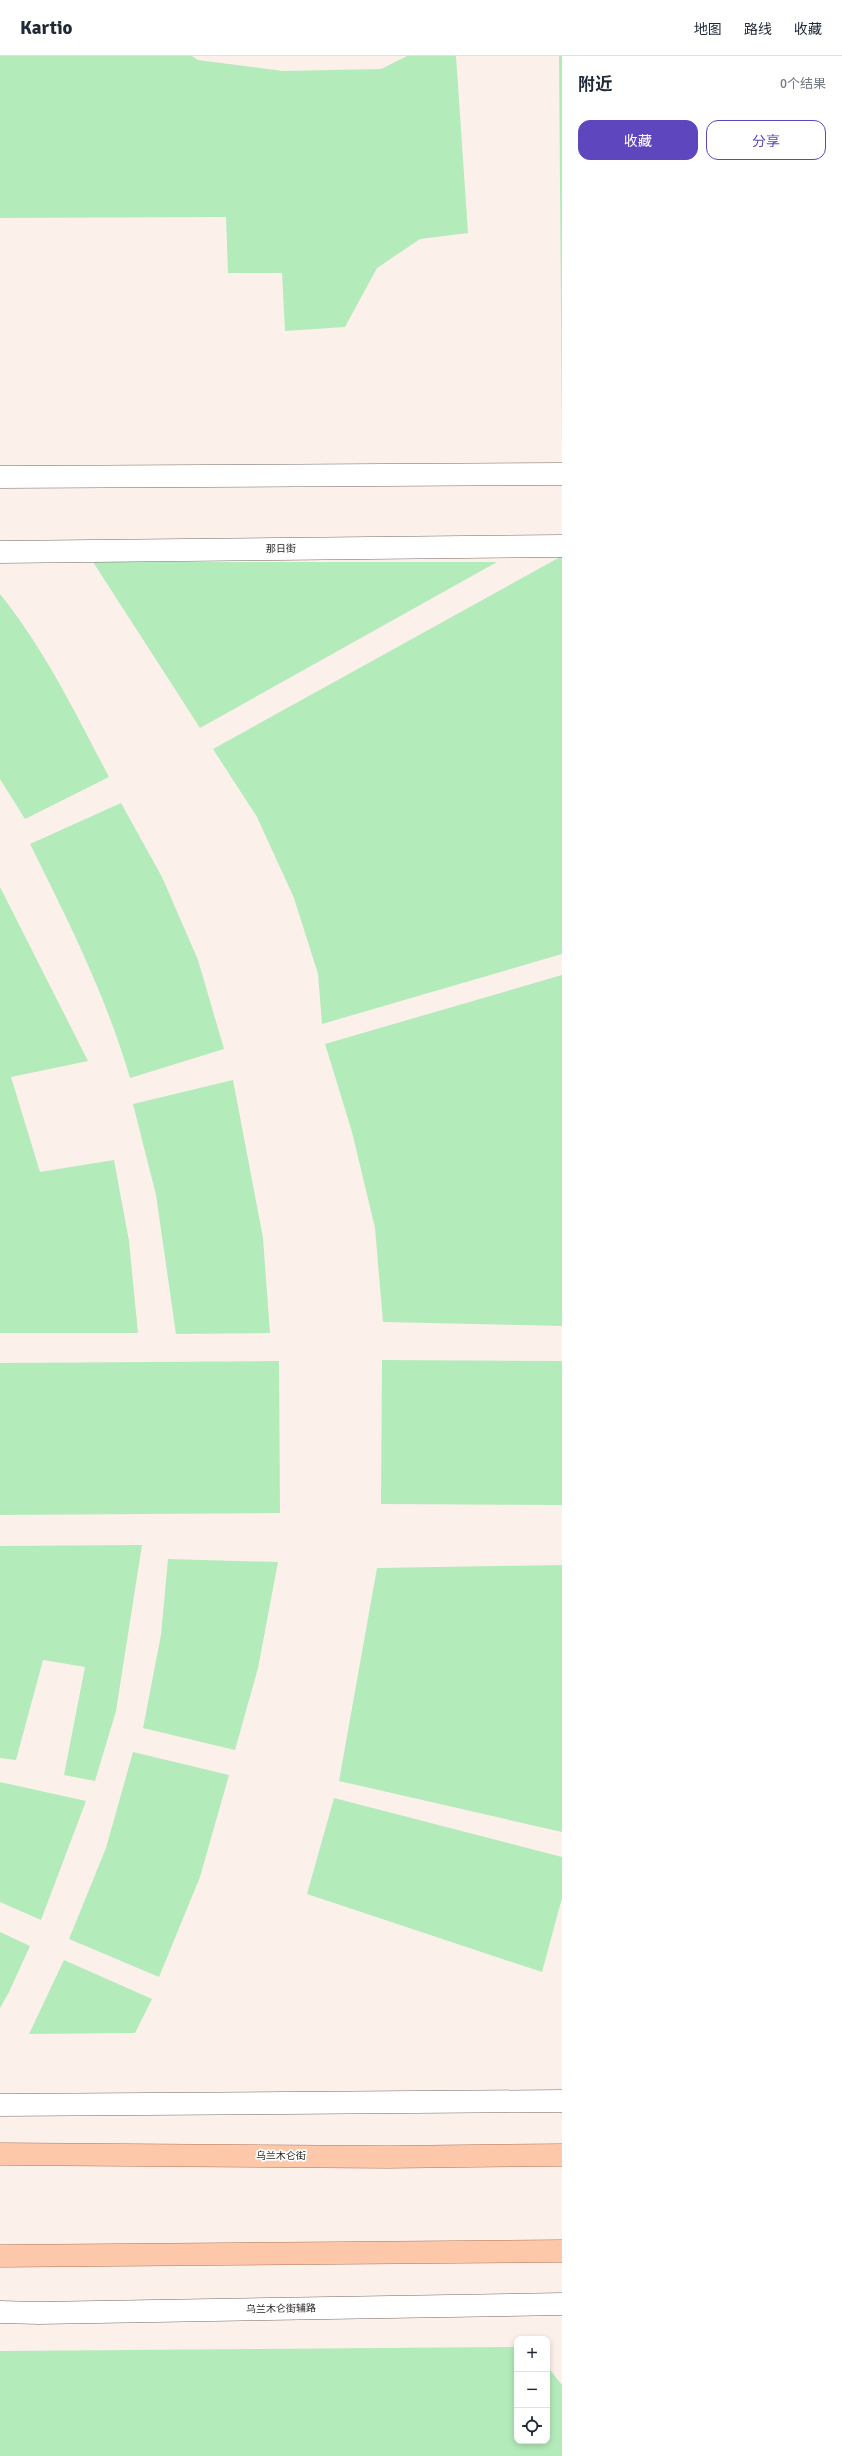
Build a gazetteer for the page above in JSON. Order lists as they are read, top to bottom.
{
  "streets": {
    "main road": ["乌兰木仑街"],
    "street": ["那日街", "乌兰木仑街辅路"]
  },
  "page": {
    "header": "Kartio",
    "nav": ["地图", "路线", "收藏"],
    "heading": ["附近", "0个结果"],
    "buttons": ["收藏", "分享"],
    "map_buttons": ["+", "−"]
  }
}
